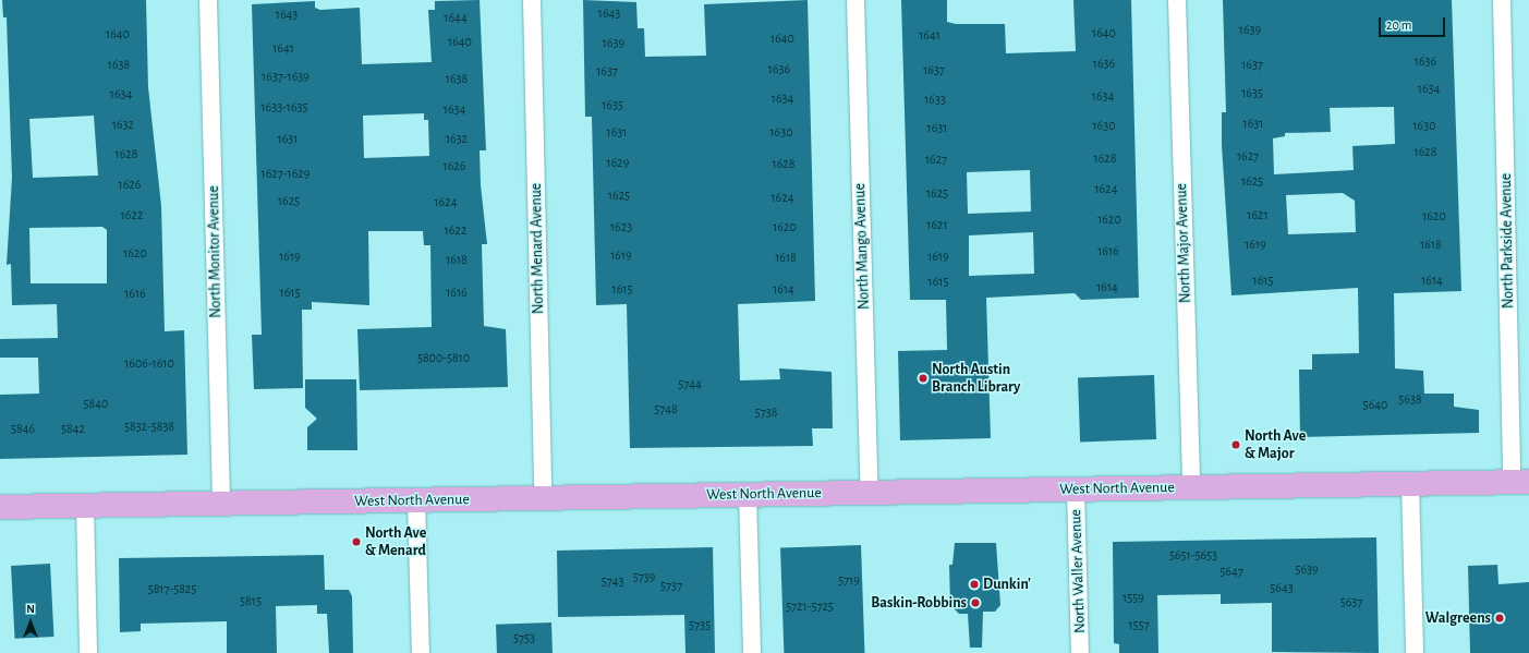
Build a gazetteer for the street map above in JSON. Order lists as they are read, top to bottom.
{
  "streets": {
    "main road": ["West North Avenue"],
    "street": [
      "North Parkside Avenue",
      "North Major Avenue",
      "North Mango Avenue",
      "North Menard Avenue",
      "North Monitor Avenue",
      "North Waller Avenue"
    ]
  },
  "crossings": [
    ["North Parkside Avenue", "West North Avenue"],
    ["North Major Avenue", "West North Avenue"],
    ["North Mango Avenue", "West North Avenue"],
    ["North Menard Avenue", "West North Avenue"],
    ["North Monitor Avenue", "West North Avenue"],
    ["West North Avenue", "North Waller Avenue"]
  ],
  "places": [
    "North Austin Branch Library",
    "North Ave & Major",
    "North Ave & Menard",
    "Dunkin'",
    "Baskin-Robbins",
    "Walgreens"
  ],
  "house_numbers": [
    "1643",
    "1643",
    "1644",
    "1639",
    "1640",
    "1640",
    "1641",
    "1640",
    "1640",
    "1639",
    "1641",
    "1636",
    "1636",
    "1638",
    "1637",
    "1636",
    "1637",
    "1637",
    "1637-1639",
    "1638",
    "1634",
    "1635",
    "1634",
    "1634",
    "1634",
    "1633",
    "1635",
    "1633-1635",
    "1634",
    "1631",
    "1632",
    "1630",
    "1630",
    "1631",
    "1631",
    "1630",
    "1631",
    "1632",
    "1628",
    "1628",
    "1627",
    "1628",
    "1627",
    "1629",
    "1628",
    "1626",
    "1627-1629",
    "1625",
    "1626",
    "1624",
    "1625",
    "1625",
    "1624",
    "1625",
    "1624",
    "1622",
    "1621",
    "1620",
    "1620",
    "1621",
    "1623",
    "1620",
    "1622",
    "1619",
    "1618",
    "1616",
    "1620",
    "1619",
    "1619",
    "1619",
    "1618",
    "1618",
    "1615",
    "1614",
    "1615",
    "1614",
    "1615",
    "1614",
    "1615",
    "1616",
    "1616",
    "5800-5810",
    "1606-1610",
    "5744",
    "5638",
    "5840",
    "5640",
    "5748",
    "5738",
    "5832-5838",
    "5846",
    "5842",
    "5651-5653",
    "5639",
    "5647",
    "5739",
    "5719",
    "5743",
    "5737",
    "5643",
    "5817-5825",
    "1559",
    "5815",
    "5637",
    "5721-5725",
    "5735",
    "1557",
    "5753"
  ],
  "scale_bar": "20 m",
  "north": "top"
}
